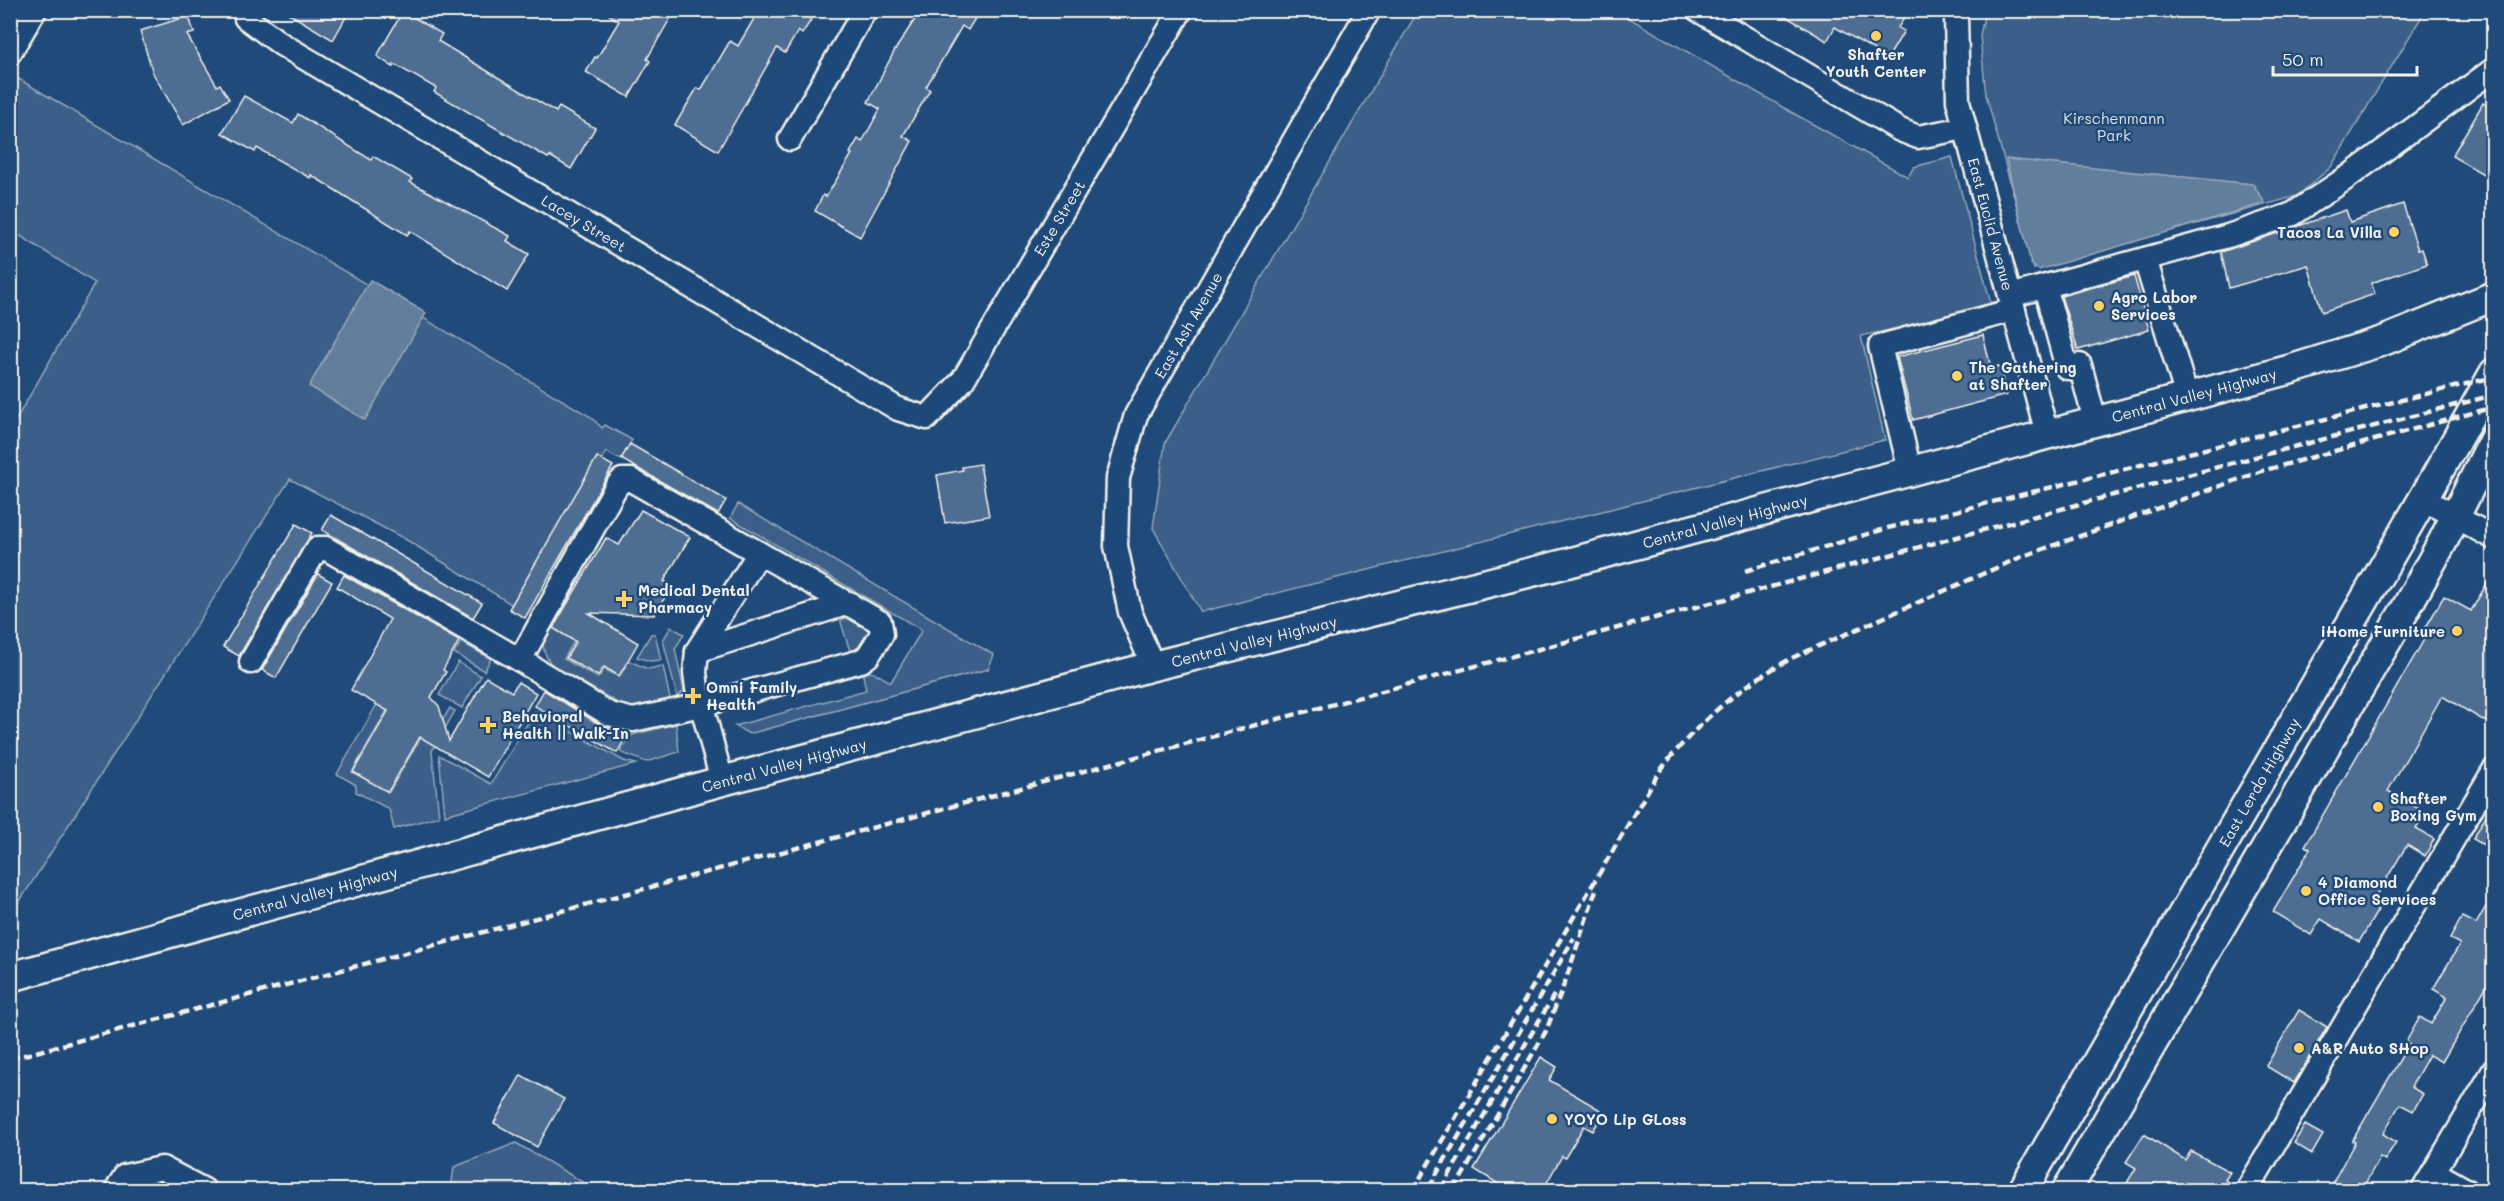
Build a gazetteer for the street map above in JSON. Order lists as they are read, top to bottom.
{
  "streets": {
    "main road": ["Central Valley Highway", "East Lerdo Highway"],
    "street": [
      "Este Street",
      "Lacey Street",
      "East Euclid Avenue",
      "East Ash Avenue"
    ]
  },
  "crossings": [
    ["Este Street", "Lacey Street"],
    ["East Euclid Avenue", "Central Valley Highway"],
    ["East Ash Avenue", "Central Valley Highway"]
  ],
  "parks": ["Kirschenmann Park"],
  "places": {
    "other": [
      "Shafter Youth Center",
      "Tacos La Villa",
      "Agro Labor Services",
      "The Gathering at Shafter",
      "iHome Furniture",
      "Shafter Boxing Gym",
      "4 Diamond Office Services",
      "A&R Auto SHop",
      "YOYO Lip GLoss"
    ],
    "health": ["Medical Dental Pharmacy", "Omni Family Health", "Behavioral Health || Walk-In"]
  },
  "scale_bar": "50 m"
}
